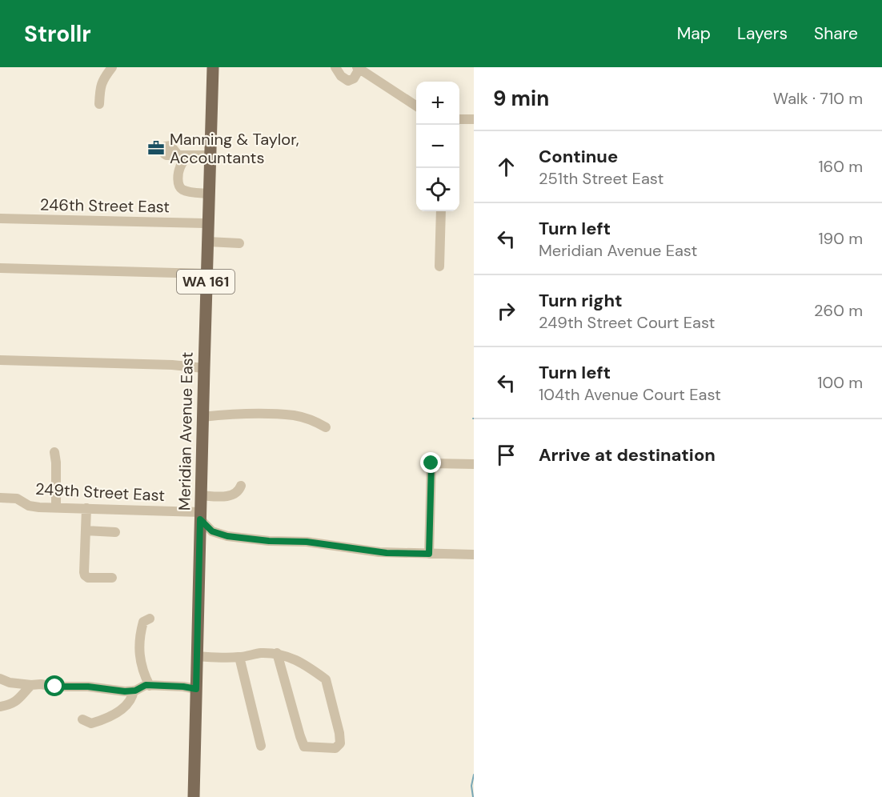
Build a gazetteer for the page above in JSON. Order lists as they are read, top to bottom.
{
  "streets": {
    "main road": ["WA 161", "Meridian Avenue East"],
    "street": ["246th Street East", "249th Street East"]
  },
  "crossings": [
    ["246th Street East", "Meridian Avenue East"],
    ["Meridian Avenue East", "249th Street East"]
  ],
  "places": {
    "office": ["Manning & Taylor, Accountants"]
  },
  "page": {
    "header": "Strollr",
    "nav": ["Map", "Layers", "Share"],
    "heading": ["9 min", "Walk · 710 m"],
    "map_buttons": ["+", "−"],
    "list": [
      ["Continue", "251th Street East", "160 m"],
      ["Turn left", "Meridian Avenue East", "190 m"],
      ["Turn right", "249th Street Court East", "260 m"],
      ["Turn left", "104th Avenue Court East", "100 m"],
      "Arrive at destination"
    ]
  }
}
